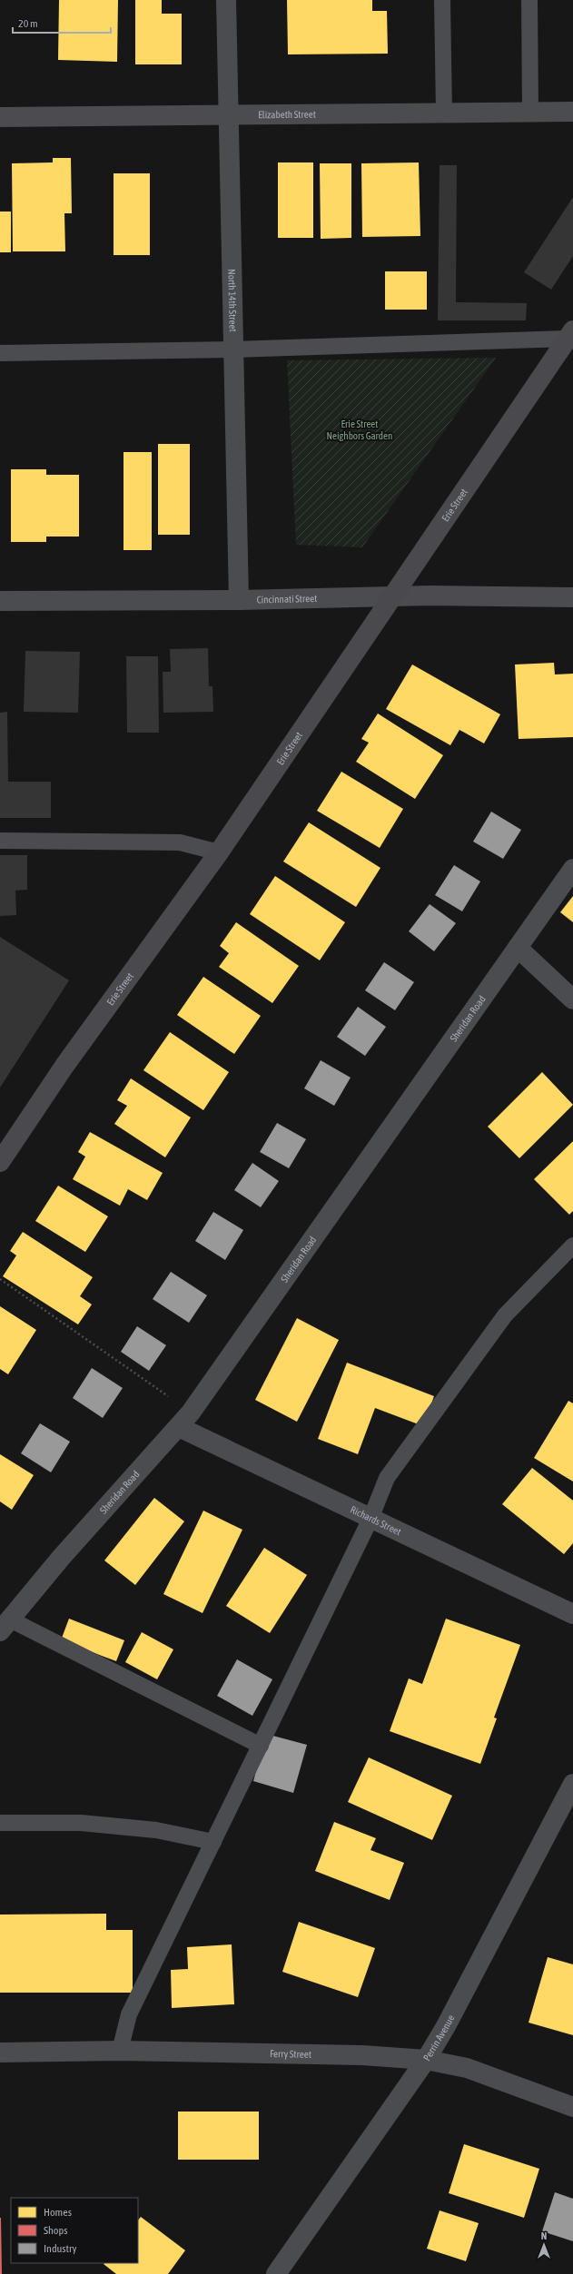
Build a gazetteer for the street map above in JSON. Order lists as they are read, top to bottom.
{
  "streets": {
    "street": [
      "Elizabeth Street",
      "North 14th Street",
      "Erie Street",
      "Cincinnati Street",
      "Sheridan Road",
      "Richards Street",
      "Perrin Avenue",
      "Ferry Street"
    ]
  },
  "crossings": [
    ["Elizabeth Street", "North 14th Street"],
    ["North 14th Street", "Cincinnati Street"],
    ["Erie Street", "Cincinnati Street"],
    ["Sheridan Road", "Richards Street"],
    ["Perrin Avenue", "Ferry Street"]
  ],
  "parks": ["Erie Street Neighbors Garden"],
  "legend": ["Homes", "Shops", "Industry"],
  "scale_bar": "20 m",
  "north": "top"
}
